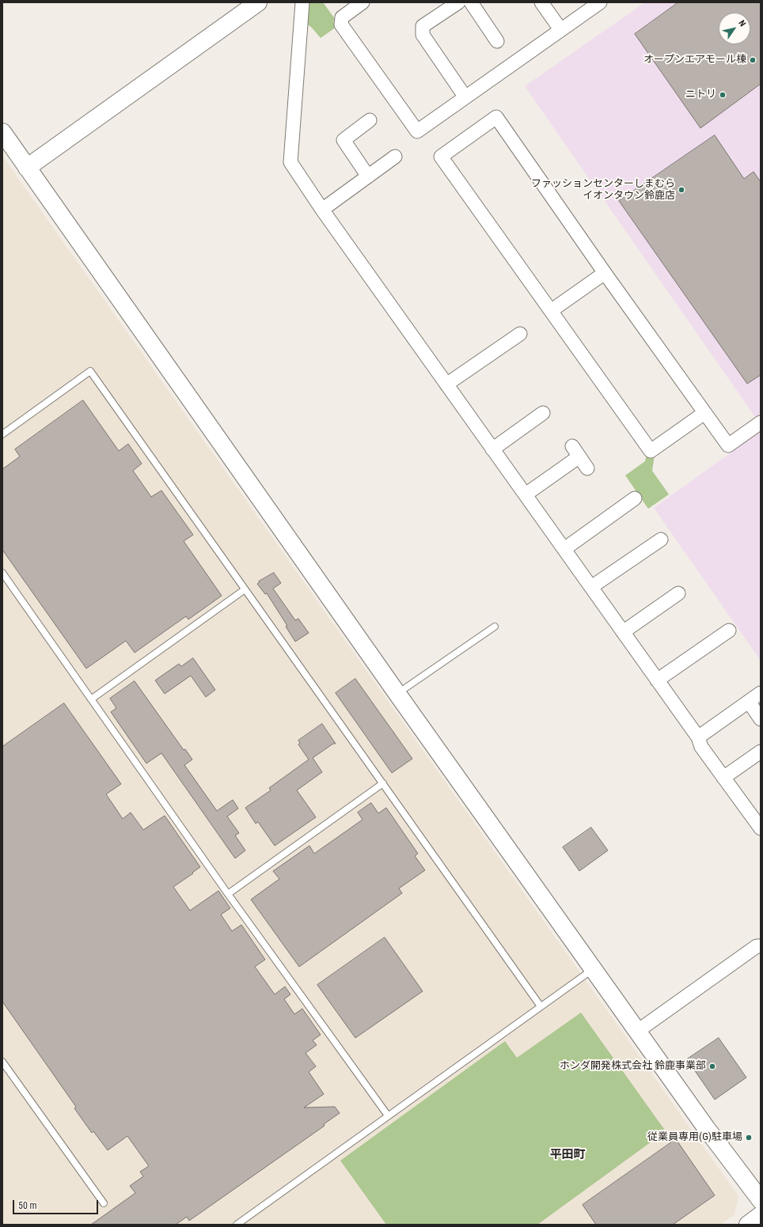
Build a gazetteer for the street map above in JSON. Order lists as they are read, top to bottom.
{
  "districts": ["平田町"],
  "places": [
    "オープンエアモール棟",
    "ニトリ",
    "ファッションセンターしまむら イオンタウン鈴鹿店",
    "ホンダ開発株式会社 鈴鹿事業部",
    "従業員専用(G)駐車場"
  ],
  "scale_bar": "50 m",
  "north": "top right"
}
